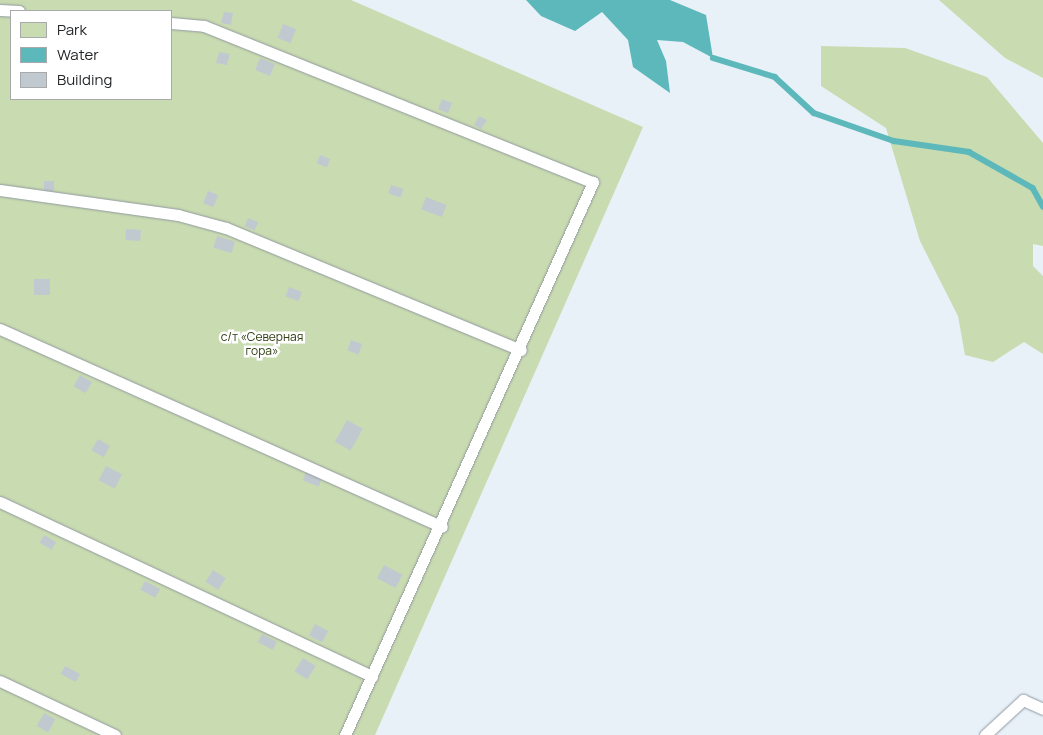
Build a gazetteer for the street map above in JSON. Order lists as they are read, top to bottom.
{
  "parks": ["с/т «Северная гора»"],
  "legend": ["Park", "Water", "Building"]
}
